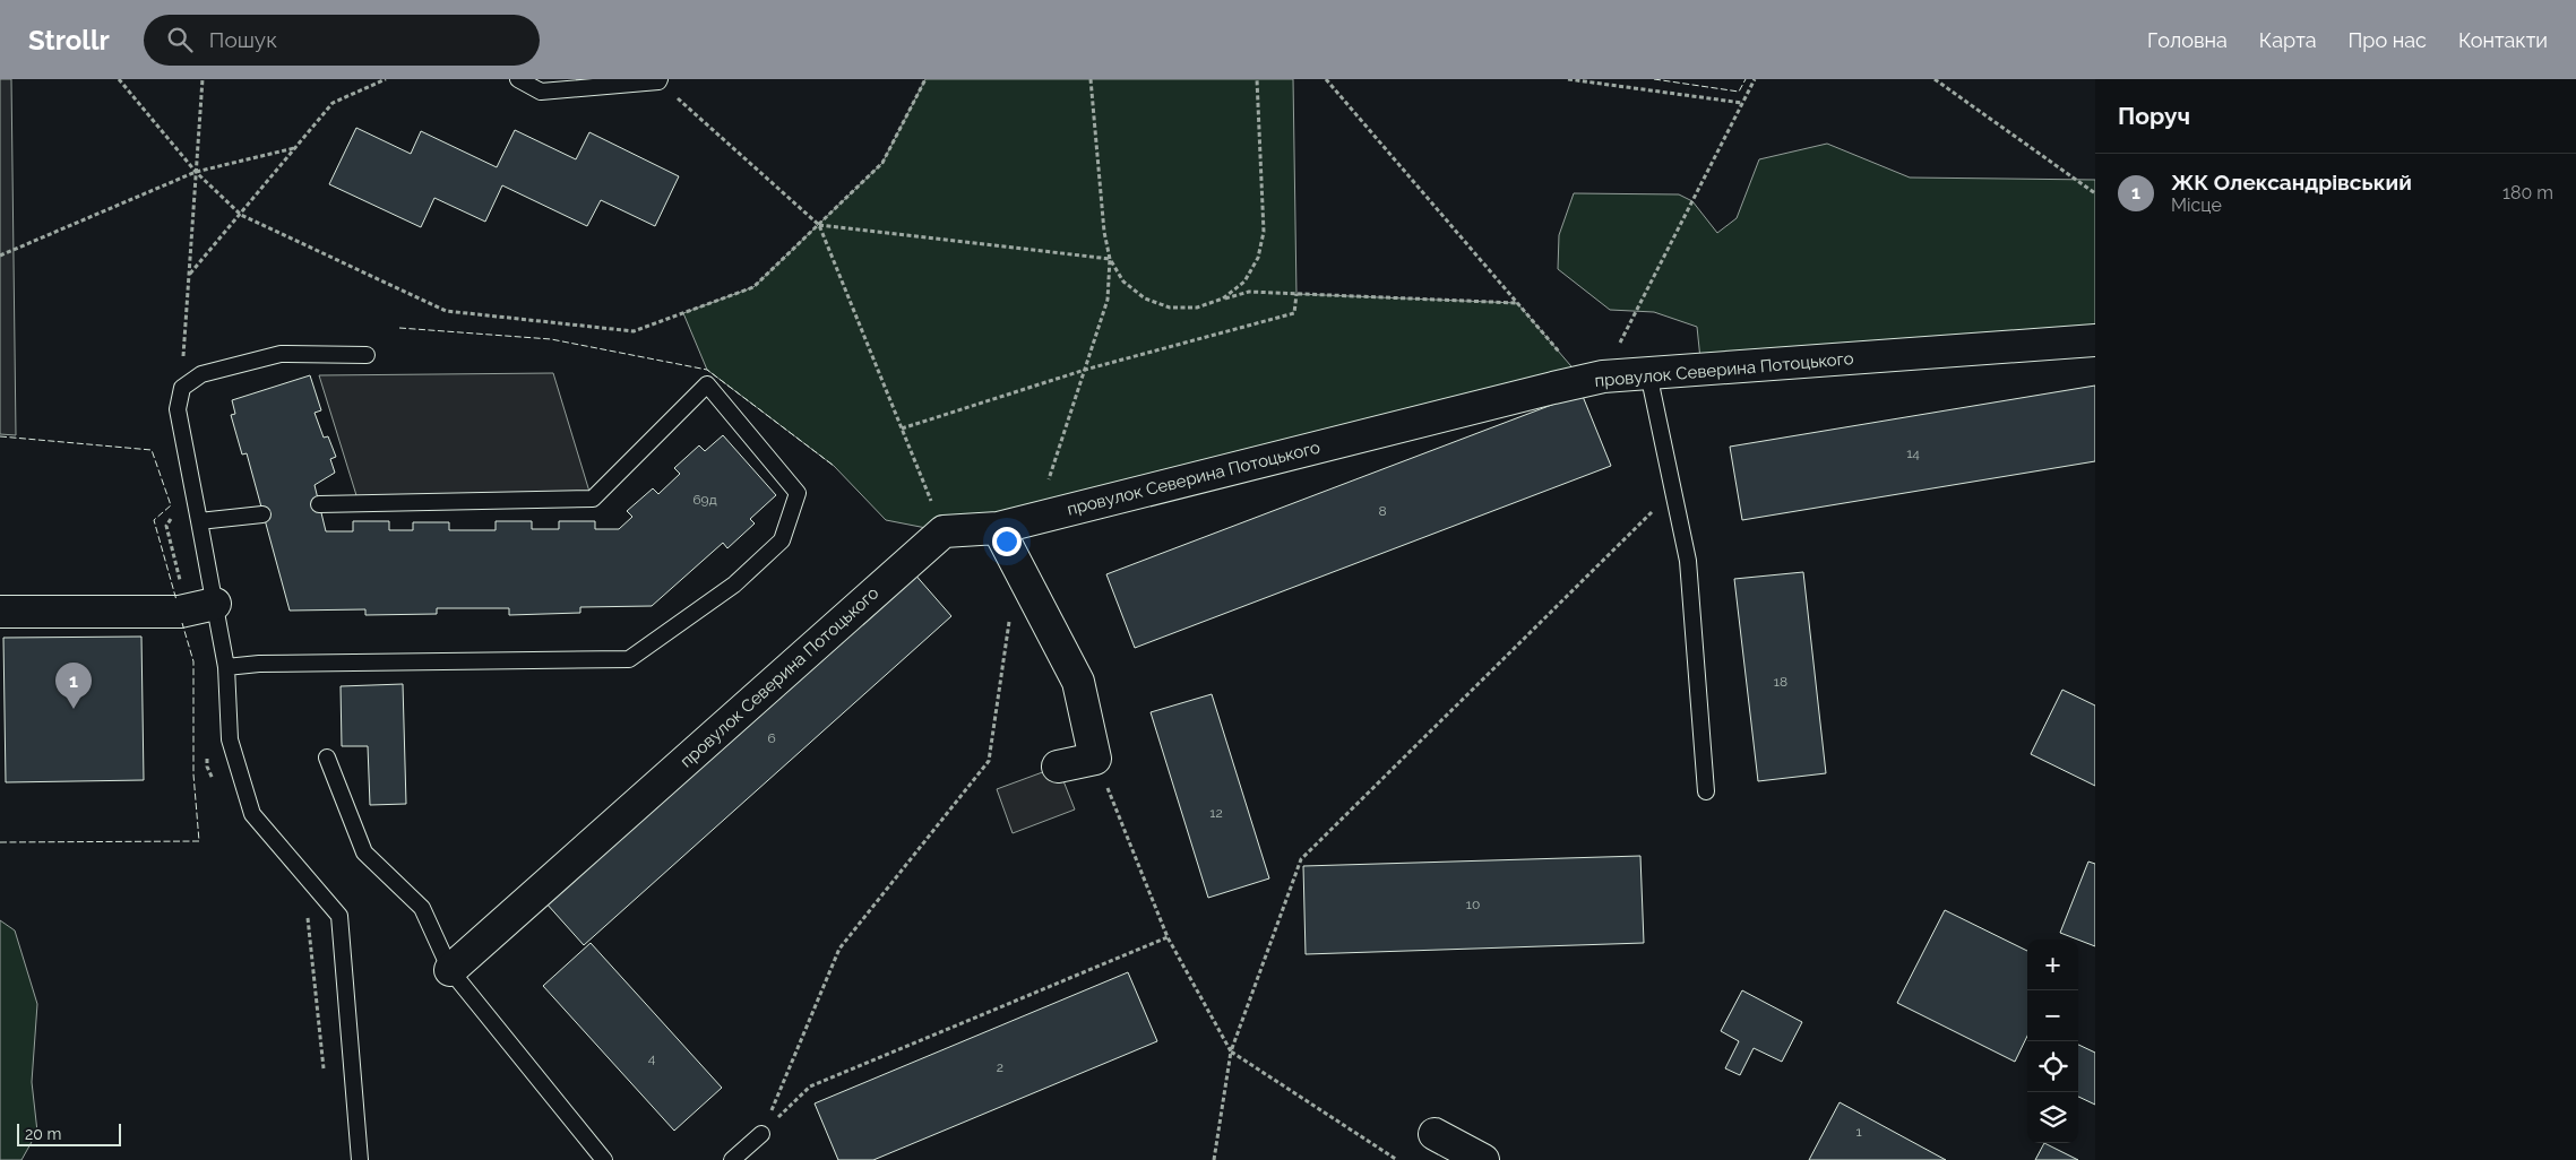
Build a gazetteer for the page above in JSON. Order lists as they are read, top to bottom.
{
  "streets": {
    "street": ["провулок Северина Потоцького"]
  },
  "house_numbers": [
    "14",
    "69д",
    "8",
    "18",
    "6",
    "12",
    "10",
    "4",
    "2",
    "1"
  ],
  "scale_bar": "20 m",
  "page": {
    "header": "Strollr",
    "search": "Пошук",
    "nav": [
      "Головна",
      "Карта",
      "Про нас",
      "Контакти"
    ],
    "heading": "Поруч",
    "list": [
      {
        "mark": "1",
        "name": "ЖК Олександрівський",
        "note": "Місце",
        "value": "180 m"
      }
    ],
    "pins": "1",
    "map_buttons": ["+", "−"],
    "scale": "20 m"
  }
}
